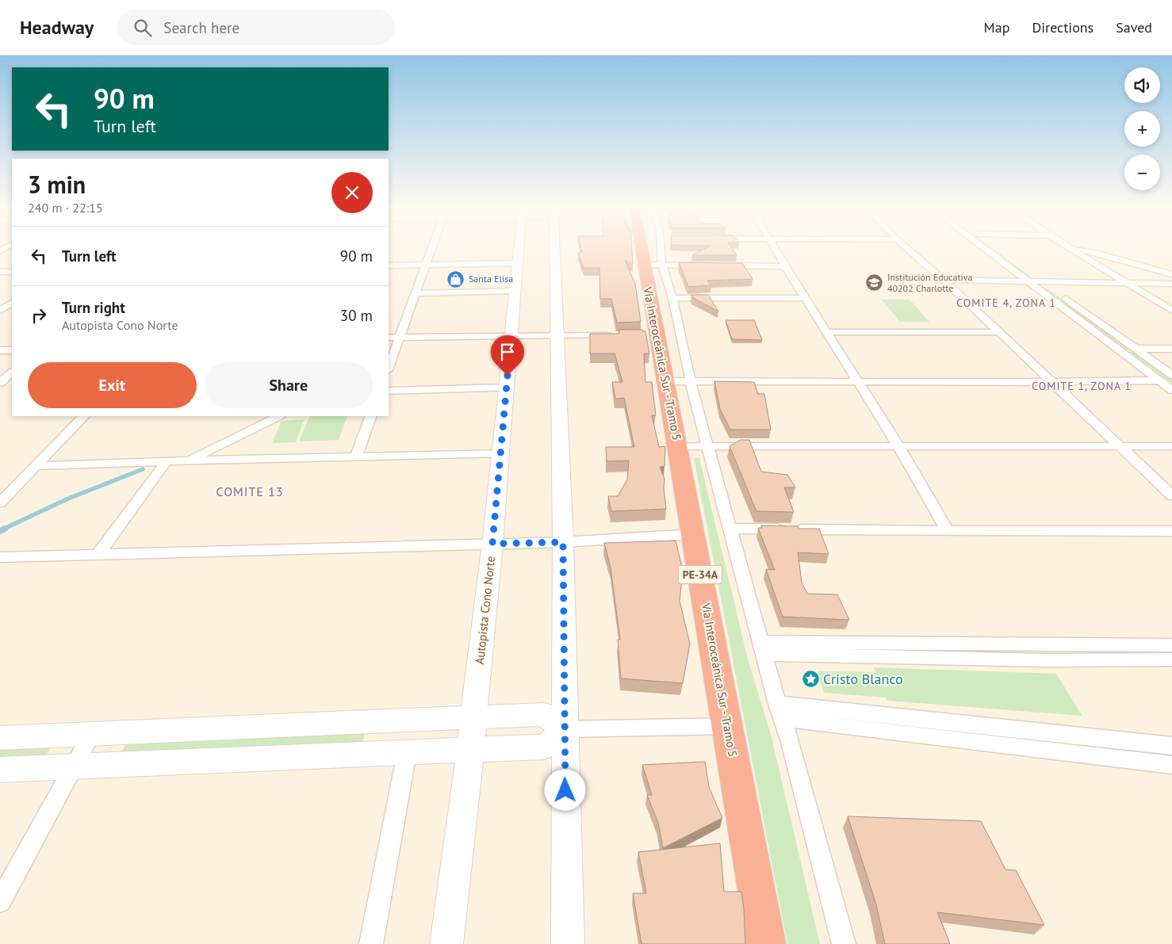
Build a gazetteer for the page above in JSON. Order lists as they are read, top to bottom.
{
  "streets": {
    "highway": ["Vía Interoceánica Sur - Tramo 5", "PE-34A"],
    "main road": ["Autopista Cono Norte"]
  },
  "districts": ["COMITE 4, ZONA 1", "COMITE 1, ZONA 1", "COMITE 13"],
  "places": {
    "shop": ["Santa Elisa"],
    "school or university": ["Institución Educativa 40202 Charlotte"],
    "place": ["Cristo Blanco"]
  },
  "page": {
    "header": "Headway",
    "search": "Search here",
    "nav": ["Map", "Directions", "Saved"],
    "map_buttons": ["+", "−"],
    "turn": ["90 m", "Turn left"],
    "heading": ["3 min", "240 m · 22:15"],
    "list": [
      {
        "name": "Turn left",
        "value": "90 m"
      },
      {
        "name": "Turn right",
        "note": "Autopista Cono Norte",
        "value": "30 m"
      }
    ],
    "buttons": ["Exit", "Share"]
  }
}
